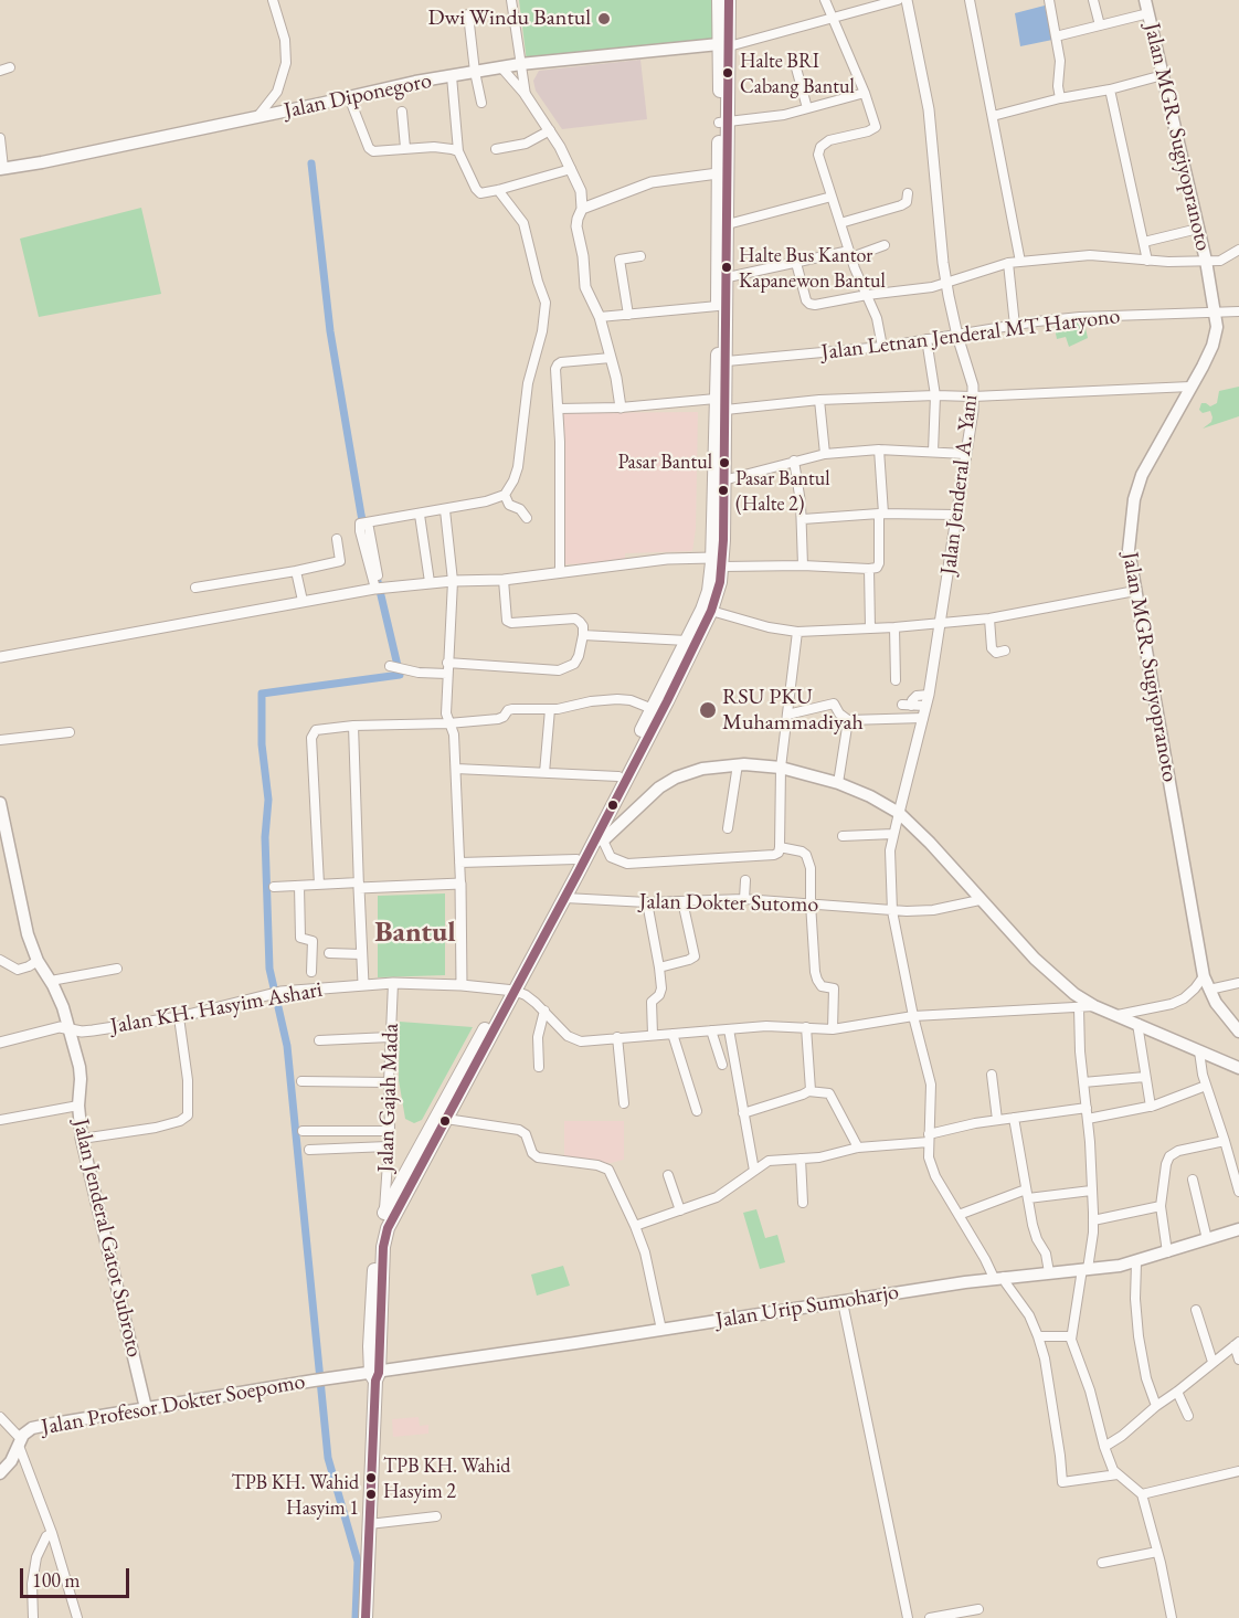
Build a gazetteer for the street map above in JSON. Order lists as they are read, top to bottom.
{
  "streets": {
    "main road": [
      "Jalan Diponegoro",
      "Jalan MGR. Sugiyopranoto",
      "Jalan Jenderal Gatot Subroto",
      "Jalan Urip Sumoharjo",
      "Jalan Profesor Dokter Soepomo"
    ],
    "street": [
      "Jalan Letnan Jenderal MT Haryono",
      "Jalan Jenderal A. Yani",
      "Jalan Dokter Sutomo",
      "Jalan KH. Hasyim Ashari",
      "Jalan Gajah Mada"
    ]
  },
  "crossings": [
    ["Jalan MGR. Sugiyopranoto", "Jalan Letnan Jenderal MT Haryono"],
    ["Jalan Letnan Jenderal MT Haryono", "Jalan Jenderal A. Yani"],
    ["Jalan KH. Hasyim Ashari", "Jalan Gajah Mada"],
    ["Jalan KH. Hasyim Ashari", "Jalan Jenderal Gatot Subroto"],
    ["Jalan Jenderal Gatot Subroto", "Jalan Profesor Dokter Soepomo"],
    ["Jalan Urip Sumoharjo", "Jalan Profesor Dokter Soepomo"]
  ],
  "districts": ["Bantul"],
  "places": [
    "Dwi Windu Bantul",
    "Halte BRI Cabang Bantul",
    "Halte Bus Kantor Kapanewon Bantul",
    "Pasar Bantul",
    "Pasar Bantul (Halte 2)",
    "RSU PKU Muhammadiyah",
    "TPB KH. Wahid Hasyim 2",
    "TPB KH. Wahid Hasyim 1"
  ],
  "scale_bar": "100 m"
}
